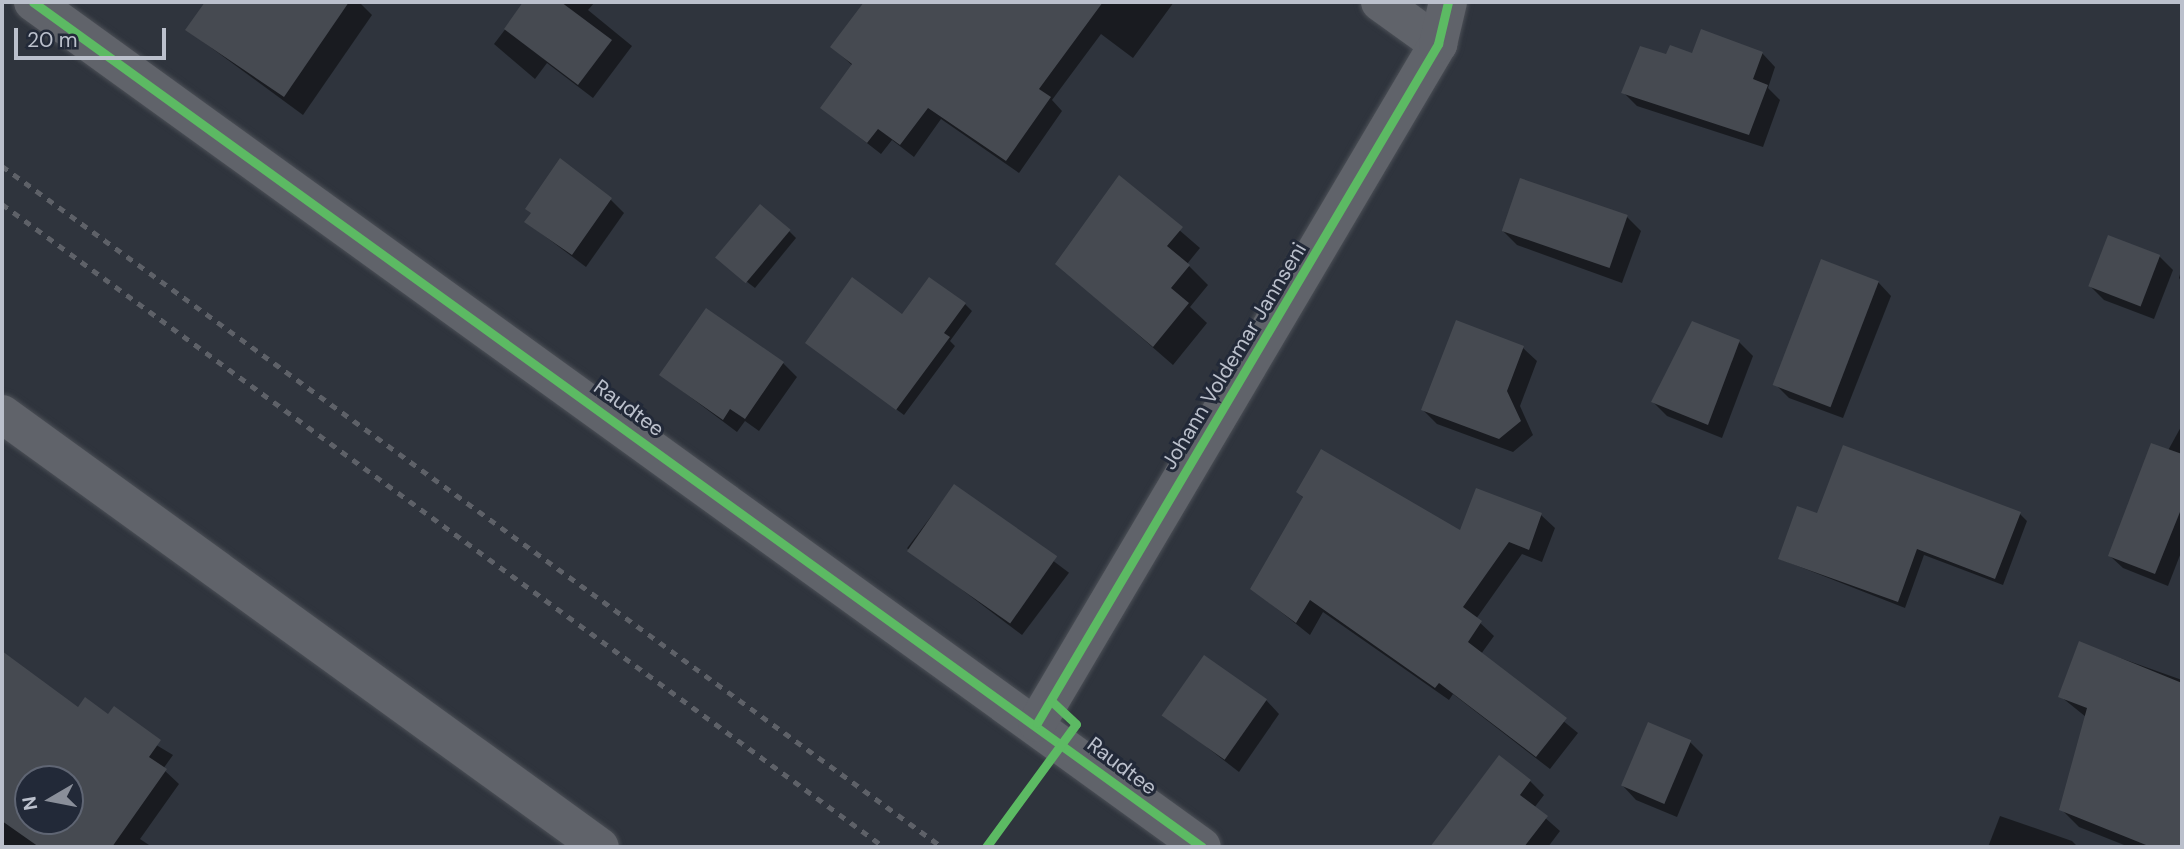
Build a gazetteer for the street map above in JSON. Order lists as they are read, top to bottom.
{
  "streets": {
    "street": ["Johann Voldemar Jannseni", "Raudtee"]
  },
  "crossings": [
    ["Johann Voldemar Jannseni", "Raudtee"]
  ],
  "scale_bar": "20 m",
  "north": "left"
}
